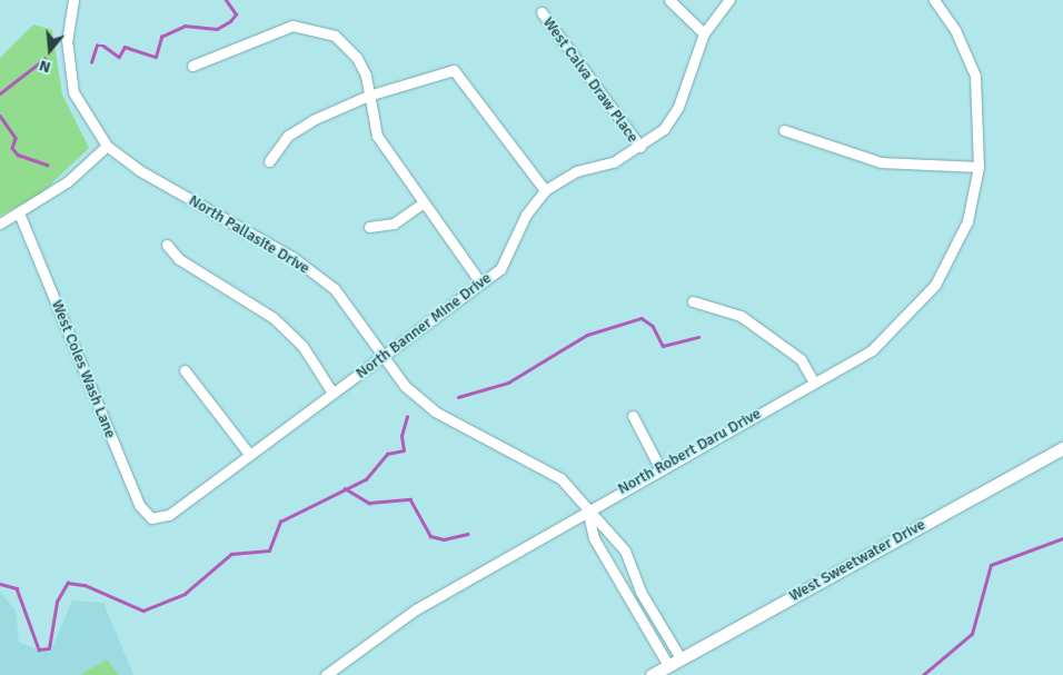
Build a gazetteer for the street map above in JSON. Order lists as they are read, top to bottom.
{
  "streets": {
    "street": [
      "West Calva Draw Place",
      "North Pallasite Drive",
      "North Banner Mine Drive",
      "West Coles Wash Lane",
      "North Robert Daru Drive",
      "West Sweetwater Drive"
    ]
  },
  "crossings": [
    ["West Calva Draw Place", "North Banner Mine Drive"],
    ["North Pallasite Drive", "North Banner Mine Drive"],
    ["North Pallasite Drive", "North Robert Daru Drive"],
    ["North Pallasite Drive", "West Sweetwater Drive"],
    ["North Banner Mine Drive", "West Coles Wash Lane"]
  ],
  "north": "bottom"
}
